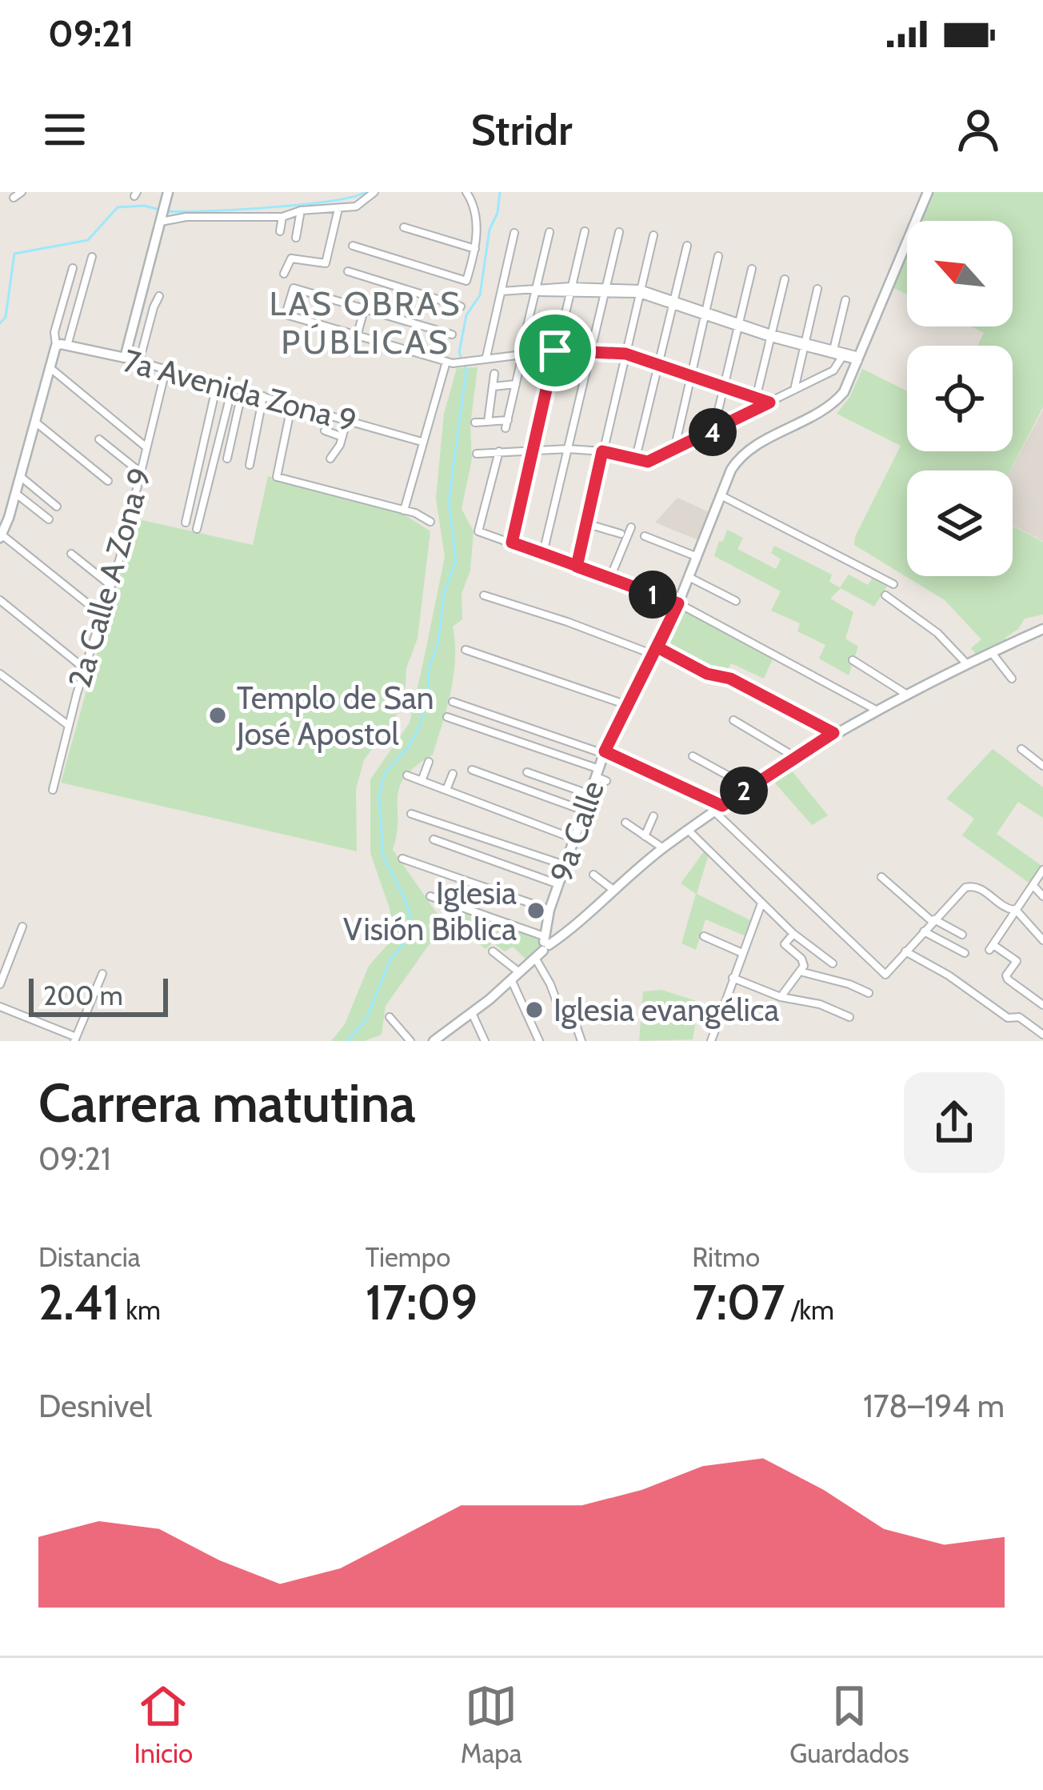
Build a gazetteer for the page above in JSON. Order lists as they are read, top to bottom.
{
  "streets": {
    "street": ["7a Avenida Zona 9", "2a Calle A Zona 9", "9a Calle"]
  },
  "crossings": [
    ["7a Avenida Zona 9", "2a Calle A Zona 9"]
  ],
  "districts": ["LAS OBRAS PÚBLICAS"],
  "places": ["Templo de San José Apostol", "Iglesia Visión Biblica", "Iglesia evangélica"],
  "scale_bar": "200 m",
  "north": "top left",
  "page": {
    "status": "09:21",
    "header": "Stridr",
    "pins": ["4", "1", "2"],
    "scale": "200 m",
    "heading": ["Carrera matutina", "09:21"],
    "stats": [
      ["Distancia", "2.41 km"],
      ["Tiempo", "17:09"],
      ["Ritmo", "7:07 /km"]
    ],
    "chart": ["Desnivel", "178–194 m"],
    "tabs": ["Inicio", "Mapa", "Guardados"]
  }
}
